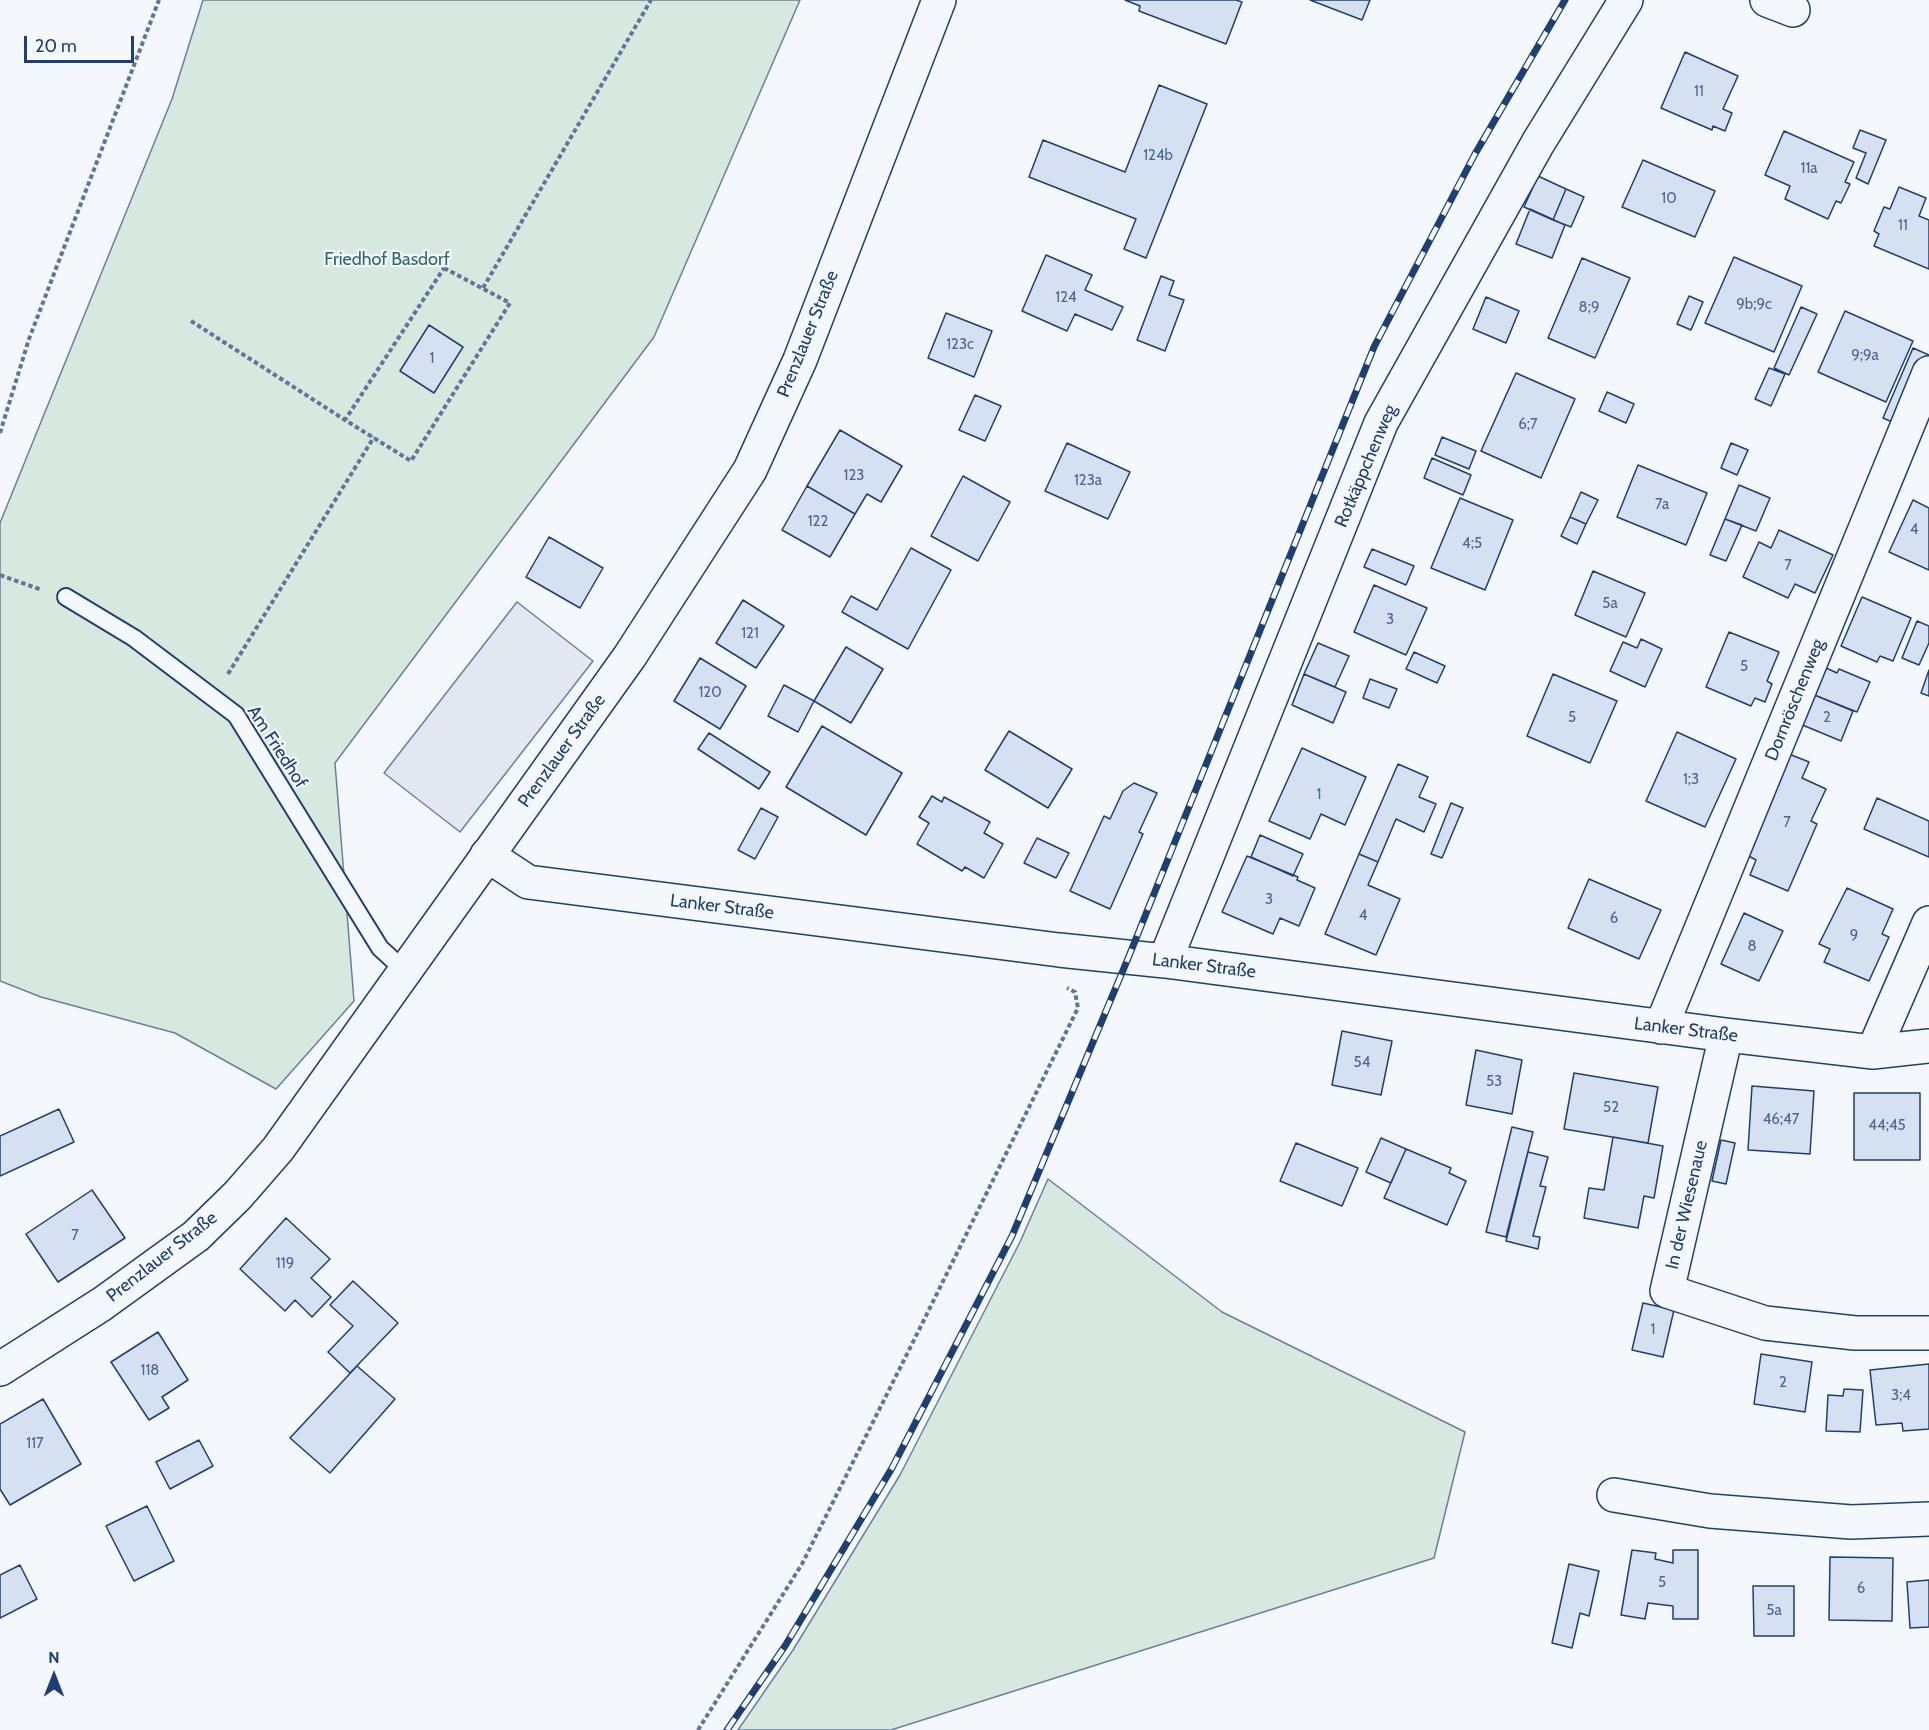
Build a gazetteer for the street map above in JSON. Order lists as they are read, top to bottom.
{
  "streets": {
    "street": [
      "Prenzlauer Straße",
      "Rotkäppchenweg",
      "Dornröschenweg",
      "Lanker Straße",
      "In der Wiesenaue"
    ],
    "lane": ["Am Friedhof"]
  },
  "crossings": [
    ["Prenzlauer Straße", "Am Friedhof"],
    ["Prenzlauer Straße", "Lanker Straße"],
    ["Rotkäppchenweg", "Lanker Straße"],
    ["Dornröschenweg", "Lanker Straße"],
    ["Lanker Straße", "In der Wiesenaue"]
  ],
  "parks": ["Friedhof Basdorf"],
  "house_numbers": [
    "11",
    "124b",
    "11a",
    "10",
    "11",
    "124",
    "9b;9c",
    "8;9",
    "123c",
    "9;9a",
    "1",
    "6;7",
    "123",
    "123a",
    "7a",
    "122",
    "4",
    "4;5",
    "7",
    "5a",
    "3",
    "121",
    "5",
    "120",
    "5",
    "2",
    "1;3",
    "1",
    "7",
    "3",
    "4",
    "6",
    "9",
    "8",
    "54",
    "53",
    "52",
    "46;47",
    "44;45",
    "7",
    "119",
    "1",
    "118",
    "2",
    "3;4",
    "117",
    "5",
    "6",
    "5a"
  ],
  "scale_bar": "20 m",
  "north": "top"
}
